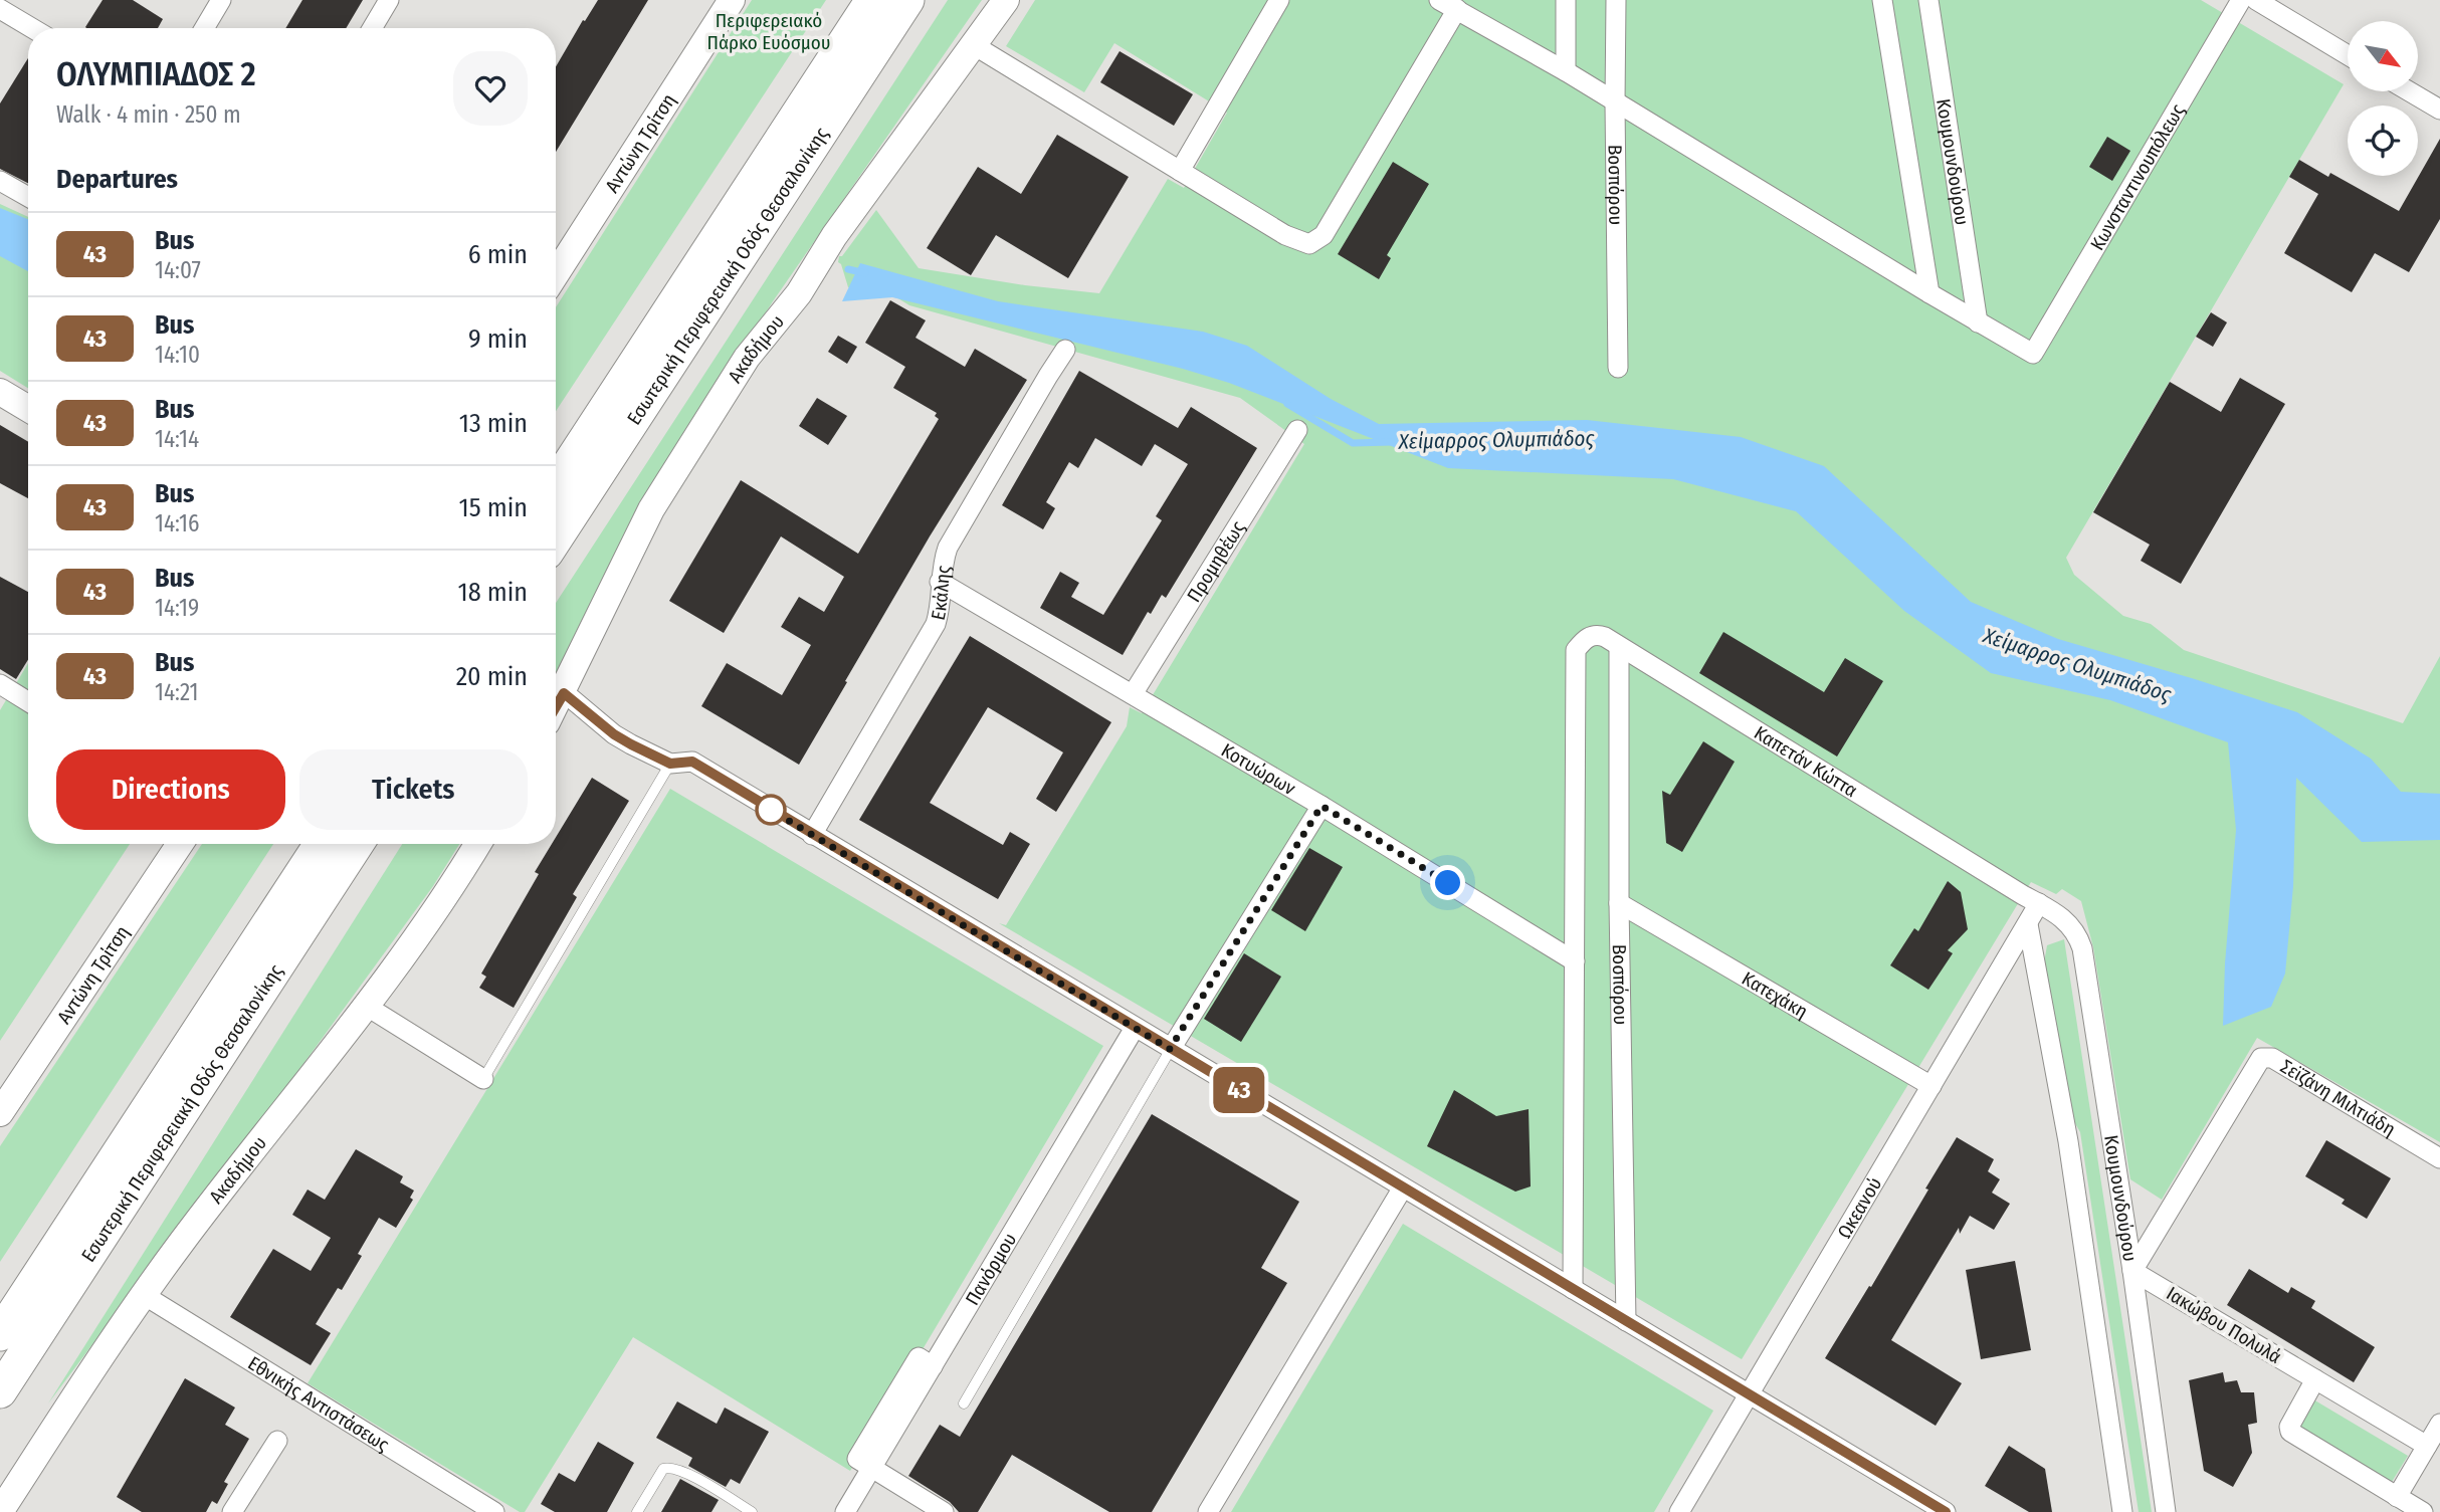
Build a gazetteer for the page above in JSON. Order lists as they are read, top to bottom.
{
  "streets": {
    "highway": ["Εσωτερική Περιφερειακή Οδός Θεσσαλονίκης"],
    "street": [
      "Αντώνη Τρίτση",
      "Κουμουνδούρου",
      "Κωνσταντινουπόλεως",
      "Βοσπόρου",
      "Ακαδήμου",
      "Προμηθέως",
      "Εκάλης",
      "Καπετάν Κώττα",
      "Κοτυώρων",
      "Κατεχάκη",
      "Σεϊζάνη Μιλτιάδη",
      "Ωκεανού",
      "Πανόρμου",
      "Ιακώβου Πολυλά",
      "Εθνικής Αντιστάσεως"
    ]
  },
  "crossings": [
    ["Κουμουνδούρου", "Κωνσταντινουπόλεως"],
    ["Κουμουνδούρου", "Καπετάν Κώττα"],
    ["Κουμουνδούρου", "Σεϊζάνη Μιλτιάδη"],
    ["Κουμουνδούρου", "Ωκεανού"],
    ["Κουμουνδούρου", "Ιακώβου Πολυλά"],
    ["Βοσπόρου", "Καπετάν Κώττα"],
    ["Βοσπόρου", "Κατεχάκη"],
    ["Ακαδήμου", "Εθνικής Αντιστάσεως"],
    ["Προμηθέως", "Κοτυώρων"],
    ["Εκάλης", "Κοτυώρων"],
    ["Καπετάν Κώττα", "Κοτυώρων"],
    ["Καπετάν Κώττα", "Ωκεανού"],
    ["Κατεχάκη", "Ωκεανού"],
    ["Σεϊζάνη Μιλτιάδη", "Ιακώβου Πολυλά"]
  ],
  "water": ["Χείμαρρος Ολυμπιάδος"],
  "parks": ["Περιφερειακό Πάρκο Ευόσμου"],
  "lines": ["bus line 43"],
  "north": "bottom right",
  "page": {
    "on_map": "43",
    "heading": [
      ["ΟΛΥΜΠΙΑΔΟΣ 2", "Walk · 4 min · 250 m"],
      "Departures"
    ],
    "list": [
      {
        "mark": "43",
        "name": "Bus",
        "note": "14:07",
        "value": "6 min"
      },
      {
        "mark": "43",
        "name": "Bus",
        "note": "14:10",
        "value": "9 min"
      },
      {
        "mark": "43",
        "name": "Bus",
        "note": "14:14",
        "value": "13 min"
      },
      {
        "mark": "43",
        "name": "Bus",
        "note": "14:16",
        "value": "15 min"
      },
      {
        "mark": "43",
        "name": "Bus",
        "note": "14:19",
        "value": "18 min"
      },
      {
        "mark": "43",
        "name": "Bus",
        "note": "14:21",
        "value": "20 min"
      }
    ],
    "buttons": ["Directions", "Tickets"]
  }
}
